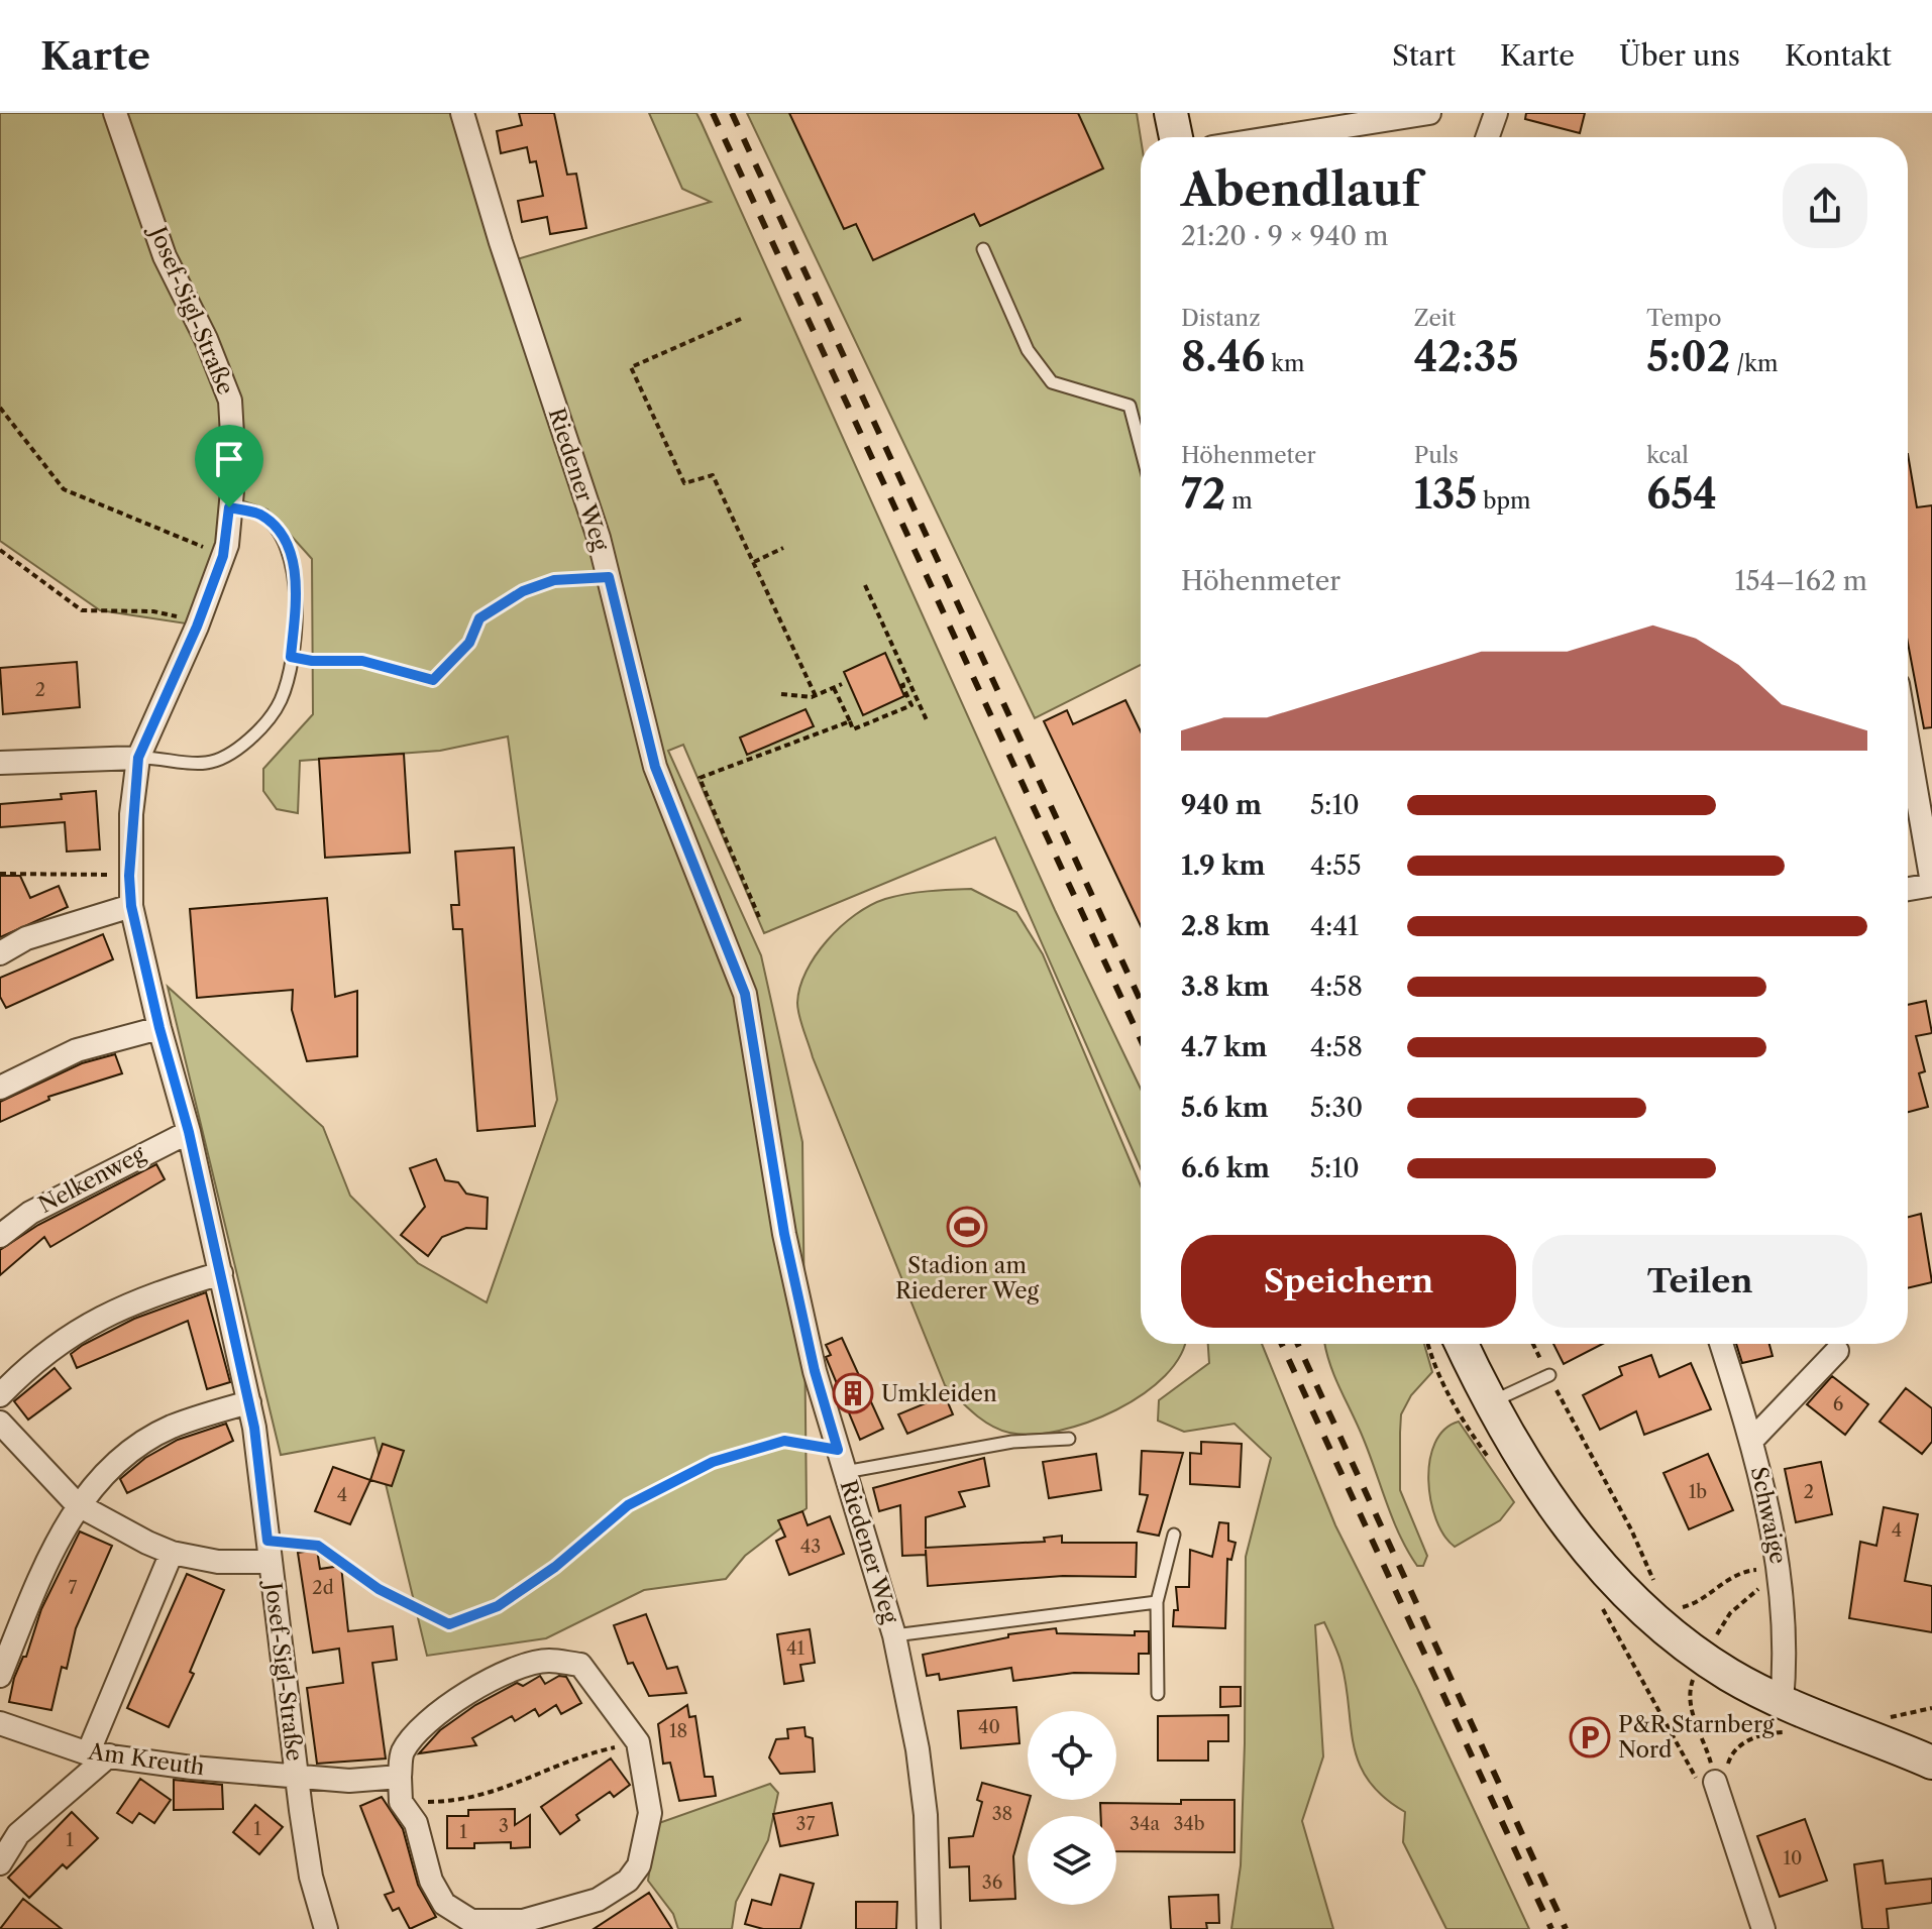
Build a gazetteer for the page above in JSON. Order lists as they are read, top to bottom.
{
  "streets": {
    "street": [
      "Josef-Sigl-Straße",
      "Riedener Weg",
      "Nelkenweg",
      "Schwaige",
      "Am Kreuth"
    ]
  },
  "crossings": [
    ["Josef-Sigl-Straße", "Nelkenweg"],
    ["Josef-Sigl-Straße", "Am Kreuth"]
  ],
  "places": {
    "sports": ["Stadion am Riederer Weg"],
    "building": ["Umkleiden"],
    "parking": ["P&R Starnberg Nord"]
  },
  "house_numbers": [
    "2",
    "6",
    "1b",
    "2",
    "4",
    "4",
    "43",
    "7",
    "2d",
    "41",
    "40",
    "18",
    "38",
    "37",
    "34a",
    "34b",
    "3",
    "1",
    "1",
    "1",
    "10",
    "36"
  ],
  "page": {
    "header": "Karte",
    "nav": [
      "Start",
      "Karte",
      "Über uns",
      "Kontakt"
    ],
    "heading": ["Abendlauf", "21:20 · 9 × 940 m"],
    "stats": [
      ["Distanz", "8.46 km"],
      ["Zeit", "42:35"],
      ["Tempo", "5:02 /km"],
      ["Höhenmeter", "72 m"],
      ["Puls", "135 bpm"],
      ["kcal", "654"]
    ],
    "chart": ["Höhenmeter", "154–162 m"],
    "list": [
      {
        "name": "940 m",
        "note": "5:10"
      },
      {
        "name": "1.9 km",
        "note": "4:55"
      },
      {
        "name": "2.8 km",
        "note": "4:41"
      },
      {
        "name": "3.8 km",
        "note": "4:58"
      },
      {
        "name": "4.7 km",
        "note": "4:58"
      },
      {
        "name": "5.6 km",
        "note": "5:30"
      },
      {
        "name": "6.6 km",
        "note": "5:10"
      }
    ],
    "buttons": ["Speichern", "Teilen"]
  }
}
